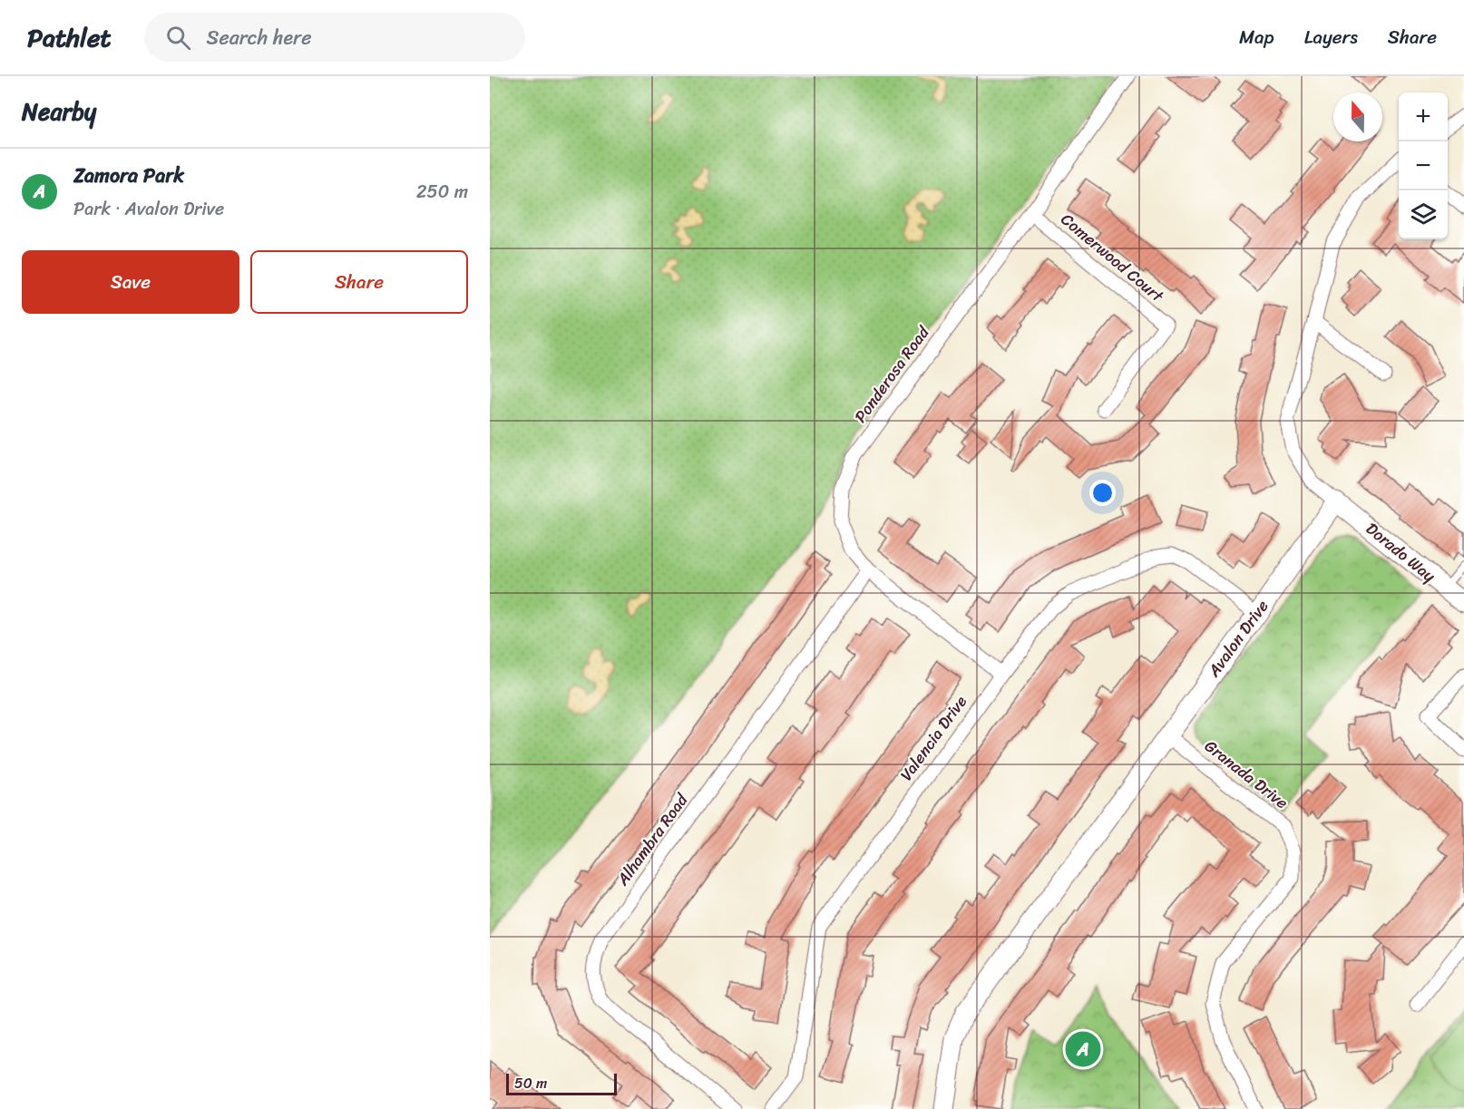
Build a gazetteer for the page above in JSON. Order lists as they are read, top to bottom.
{
  "streets": {
    "street": [
      "Comerwood Court",
      "Ponderosa Road",
      "Dorado Way",
      "Avalon Drive",
      "Valencia Drive",
      "Granada Drive",
      "Alhambra Road"
    ]
  },
  "crossings": [
    ["Comerwood Court", "Ponderosa Road"],
    ["Ponderosa Road", "Valencia Drive"],
    ["Ponderosa Road", "Alhambra Road"],
    ["Dorado Way", "Avalon Drive"],
    ["Avalon Drive", "Valencia Drive"],
    ["Avalon Drive", "Granada Drive"]
  ],
  "scale_bar": "50 m",
  "north": "top",
  "page": {
    "header": "Pathlet",
    "search": "Search here",
    "nav": ["Map", "Layers", "Share"],
    "heading": "Nearby",
    "map_buttons": ["+", "−"],
    "list": [
      {
        "mark": "A",
        "name": "Zamora Park",
        "note": "Park · Avalon Drive",
        "value": "250 m"
      }
    ],
    "buttons": ["Save", "Share"],
    "pins": "A",
    "scale": "50 m"
  }
}
